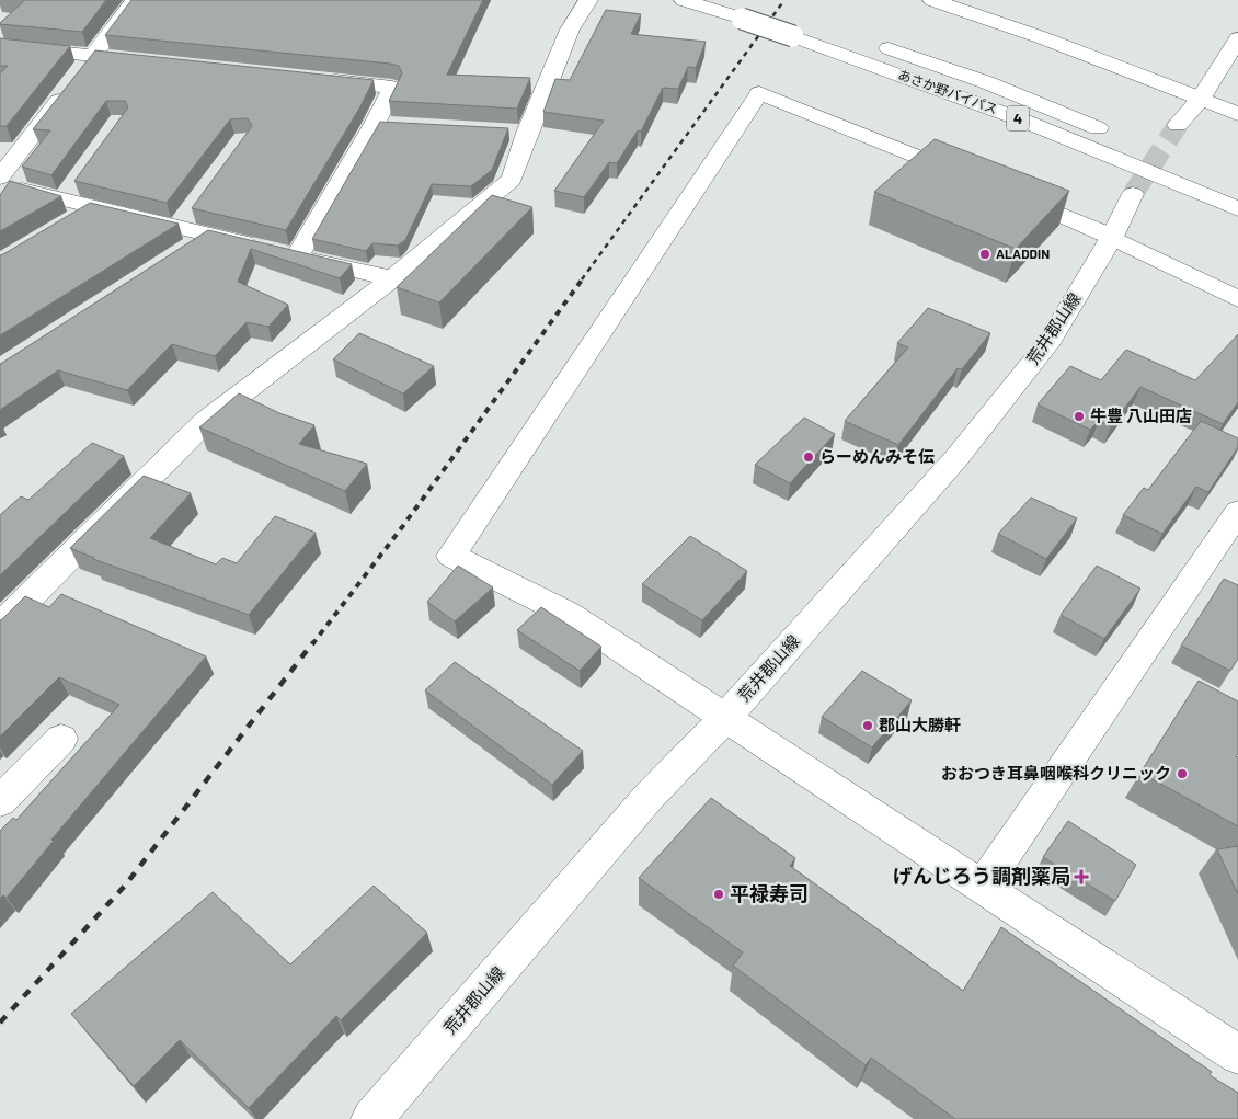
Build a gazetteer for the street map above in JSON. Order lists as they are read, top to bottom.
{
  "streets": {
    "main road": ["あさか野バイパス", "4", "荒井郡山線"]
  },
  "places": {
    "other": [
      "ALADDIN",
      "牛豊 八山田店",
      "らーめんみそ伝",
      "郡山大勝軒",
      "おおつき耳鼻咽喉科クリニック",
      "平禄寿司"
    ],
    "health": ["げんじろう調剤薬局"]
  }
}
